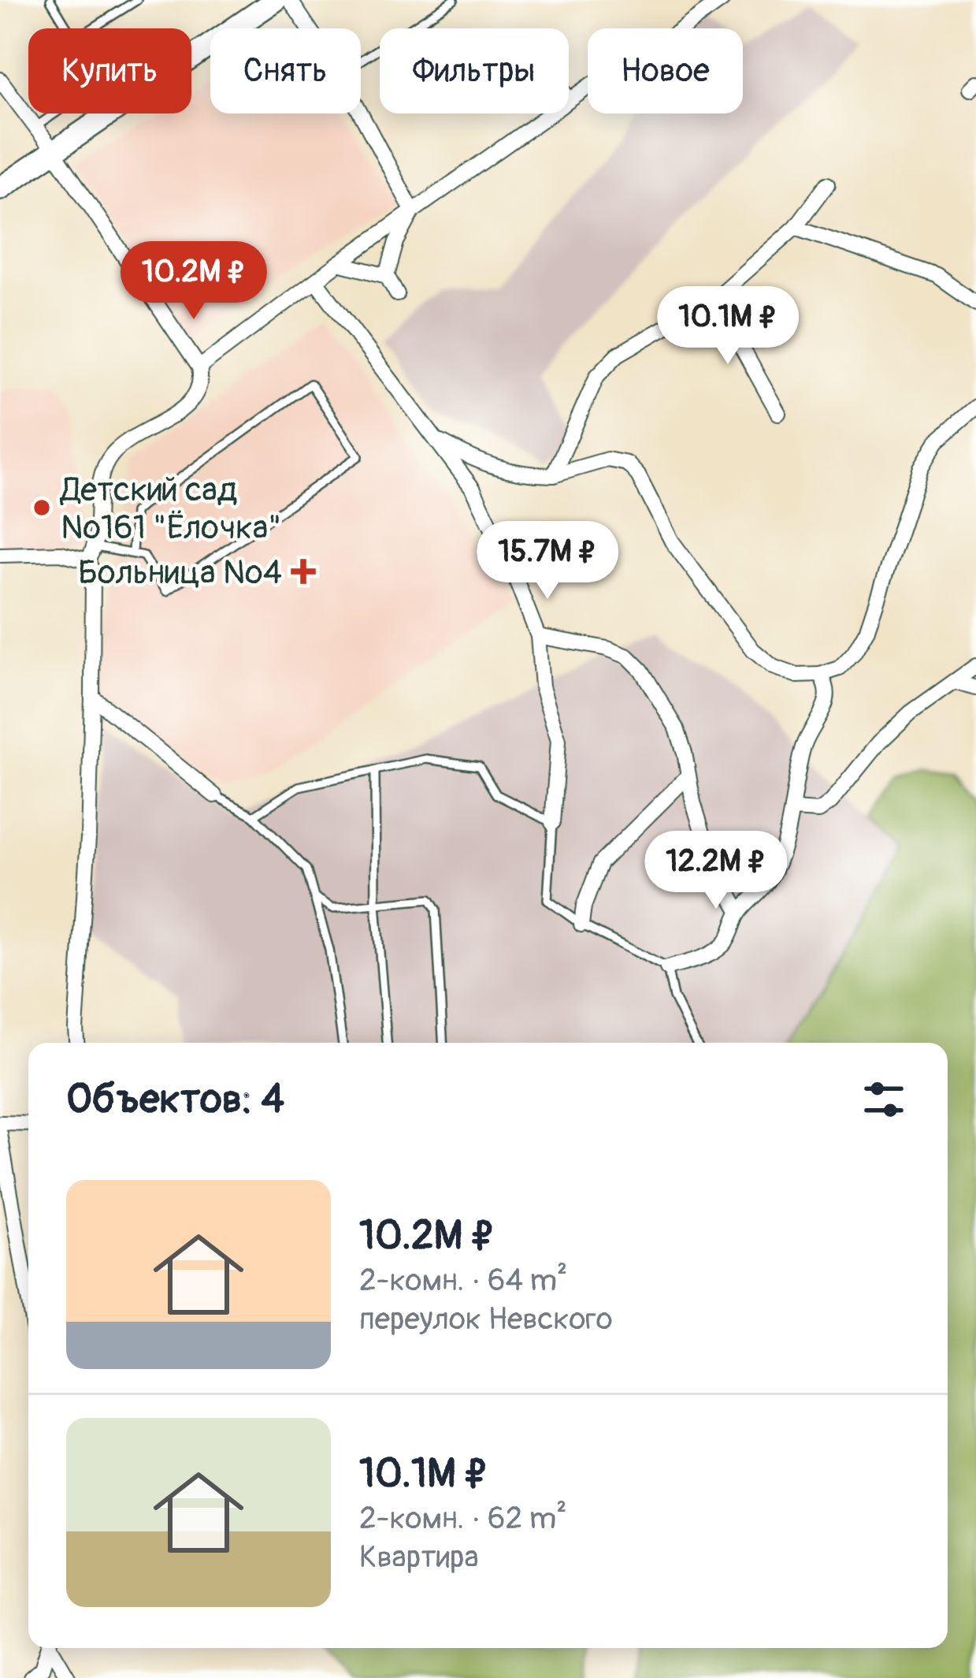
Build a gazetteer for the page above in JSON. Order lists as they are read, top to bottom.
{
  "places": {
    "other": ["Детский сад №161 \"Ёлочка\""],
    "health": ["Больница №4"]
  },
  "page": {
    "chip": [
      "Купить",
      "Снять",
      "Фильтры",
      "Новое"
    ],
    "price": [
      "10.2M ₽",
      "10.1M ₽",
      "15.7M ₽",
      "12.2M ₽"
    ],
    "heading": "Объектов: 4",
    "list": [
      {
        "name": "10.2M ₽",
        "note": "2-комн. · 64 m² · переулок Невского"
      },
      {
        "name": "10.1M ₽",
        "note": "2-комн. · 62 m² · Квартира"
      }
    ]
  }
}
